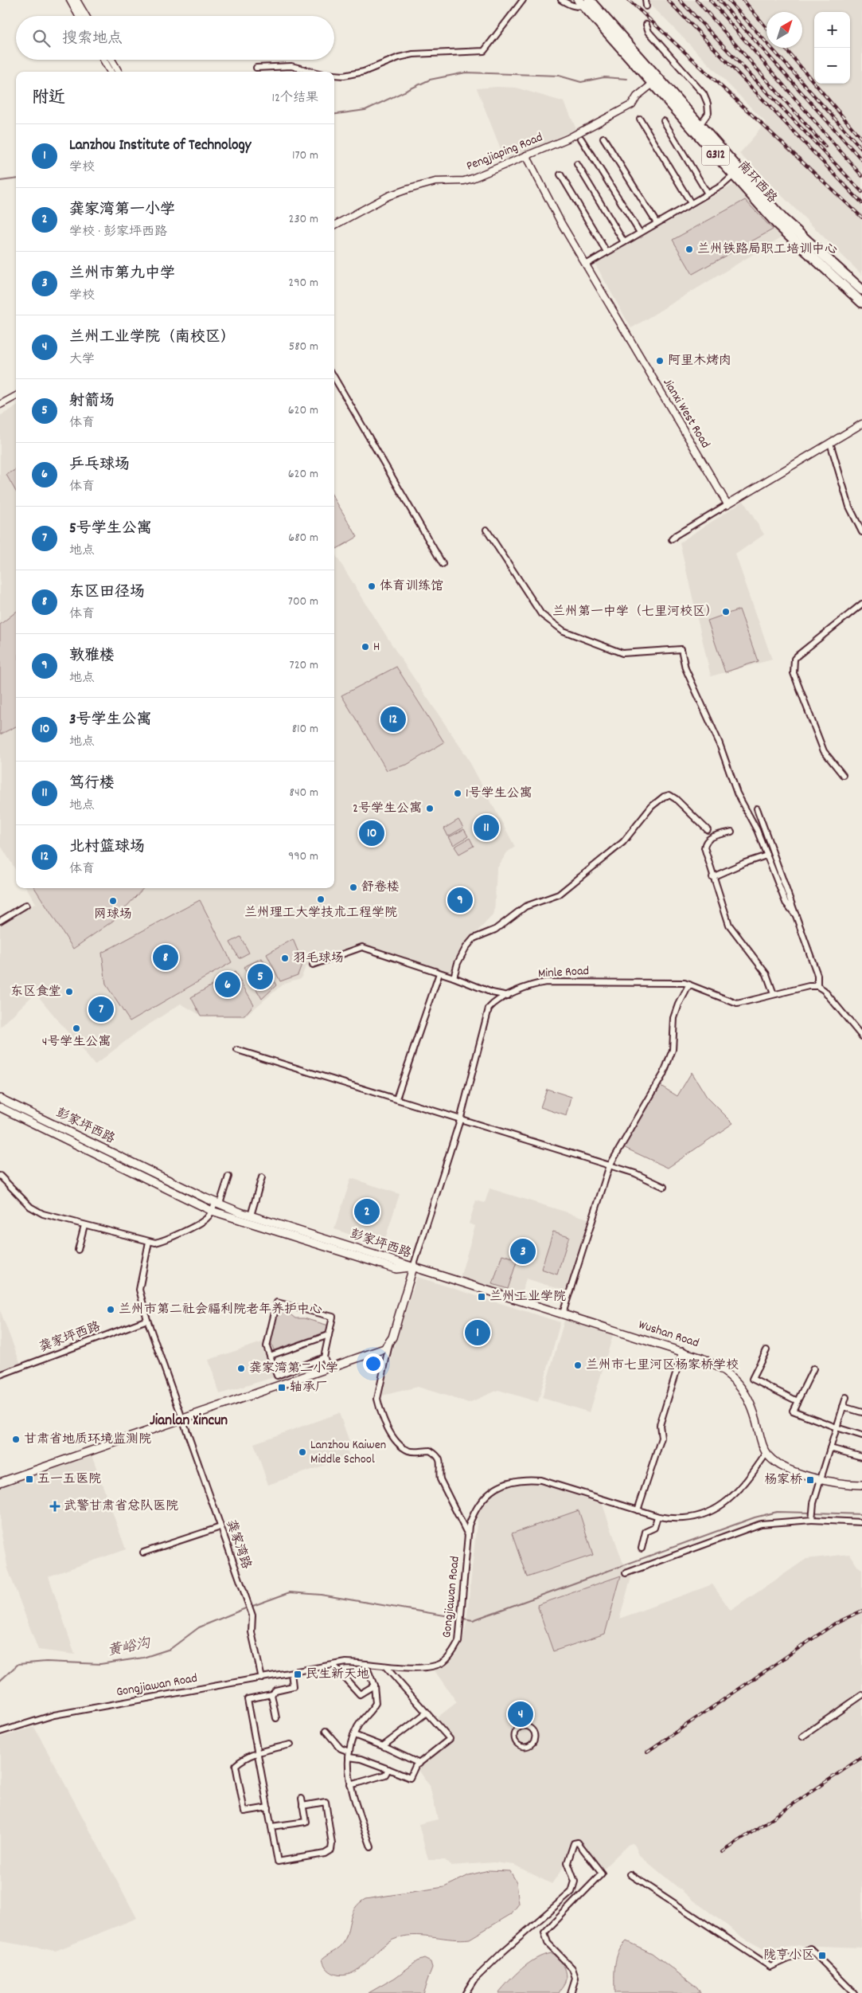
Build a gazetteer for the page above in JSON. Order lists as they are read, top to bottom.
{
  "streets": {
    "highway": ["G312", "南环西路"],
    "main road": ["彭家坪西路", "Wushan Road"],
    "street": [
      "Pengjiaping Road",
      "Jianxi West Road",
      "Minle Road",
      "龚家坪西路",
      "龚家湾路",
      "Gongjiawan Road"
    ]
  },
  "crossings": [
    ["Pengjiaping Road", "南环西路"],
    ["Pengjiaping Road", "Jianxi West Road"],
    ["Minle Road", "彭家坪西路"],
    ["Minle Road", "Wushan Road"],
    ["彭家坪西路", "Wushan Road"],
    ["Wushan Road", "Gongjiawan Road"],
    ["龚家湾路", "Gongjiawan Road"]
  ],
  "districts": ["Jianlan Xincun"],
  "water": ["黄峪沟"],
  "places": {
    "other": [
      "兰州铁路局职工培训中心",
      "阿里木烤肉",
      "体育训练馆",
      "兰州第一中学（七里河校区）",
      "H",
      "1号学生公寓",
      "2号学生公寓",
      "舒卷楼",
      "兰州理工大学技术工程学院",
      "网球场",
      "羽毛球场",
      "东区食堂",
      "4号学生公寓",
      "兰州市第二社会福利院老年养护中心",
      "兰州市七里河区杨家桥学校",
      "龚家湾第二小学",
      "甘肃省地质环境监测院",
      "Lanzhou Kaiwen Middle School"
    ],
    "transit": [
      "兰州工业学院",
      "轴承厂",
      "五一五医院",
      "杨家桥",
      "民生新天地",
      "陇亨小区"
    ],
    "health": ["武警甘肃省总队医院"]
  },
  "north": "top right",
  "page": {
    "map_buttons": ["+", "−"],
    "search": "搜索地点",
    "heading": ["附近", "12个结果"],
    "list": [
      {
        "mark": "1",
        "name": "Lanzhou Institute of Technology",
        "note": "学校",
        "value": "170 m"
      },
      {
        "mark": "2",
        "name": "龚家湾第一小学",
        "note": "学校 · 彭家坪西路",
        "value": "230 m"
      },
      {
        "mark": "3",
        "name": "兰州市第九中学",
        "note": "学校",
        "value": "290 m"
      },
      {
        "mark": "4",
        "name": "兰州工业学院（南校区）",
        "note": "大学",
        "value": "580 m"
      },
      {
        "mark": "5",
        "name": "射箭场",
        "note": "体育",
        "value": "620 m"
      },
      {
        "mark": "6",
        "name": "乒乓球场",
        "note": "体育",
        "value": "620 m"
      },
      {
        "mark": "7",
        "name": "5号学生公寓",
        "note": "地点",
        "value": "680 m"
      },
      {
        "mark": "8",
        "name": "东区田径场",
        "note": "体育",
        "value": "700 m"
      },
      {
        "mark": "9",
        "name": "敦雅楼",
        "note": "地点",
        "value": "720 m"
      },
      {
        "mark": "10",
        "name": "3号学生公寓",
        "note": "地点",
        "value": "810 m"
      },
      {
        "mark": "11",
        "name": "笃行楼",
        "note": "地点",
        "value": "840 m"
      },
      {
        "mark": "12",
        "name": "北村篮球场",
        "note": "体育",
        "value": "990 m"
      }
    ],
    "pins": [
      "12",
      "11",
      "10",
      "9",
      "8",
      "5",
      "6",
      "7",
      "2",
      "3",
      "1",
      "4"
    ]
  }
}
